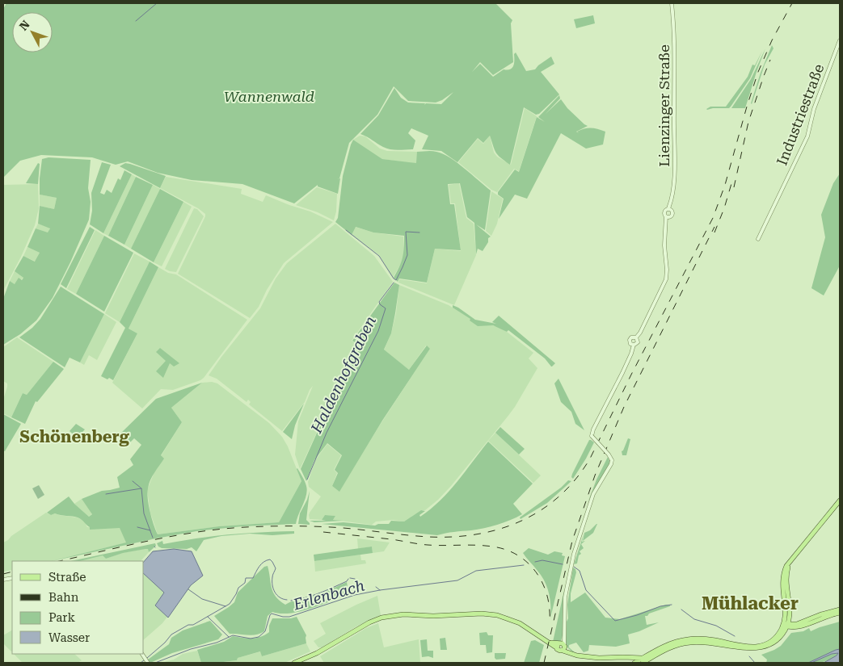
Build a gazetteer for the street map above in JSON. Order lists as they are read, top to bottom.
{
  "streets": {
    "street": ["Lienzinger Straße", "Industriestraße"]
  },
  "districts": ["Schönenberg", "Mühlacker"],
  "water": ["Haldenhofgraben", "Erlenbach"],
  "parks": ["Wannenwald"],
  "legend": [
    "Straße",
    "Bahn",
    "Park",
    "Wasser"
  ],
  "north": "top left"
}
